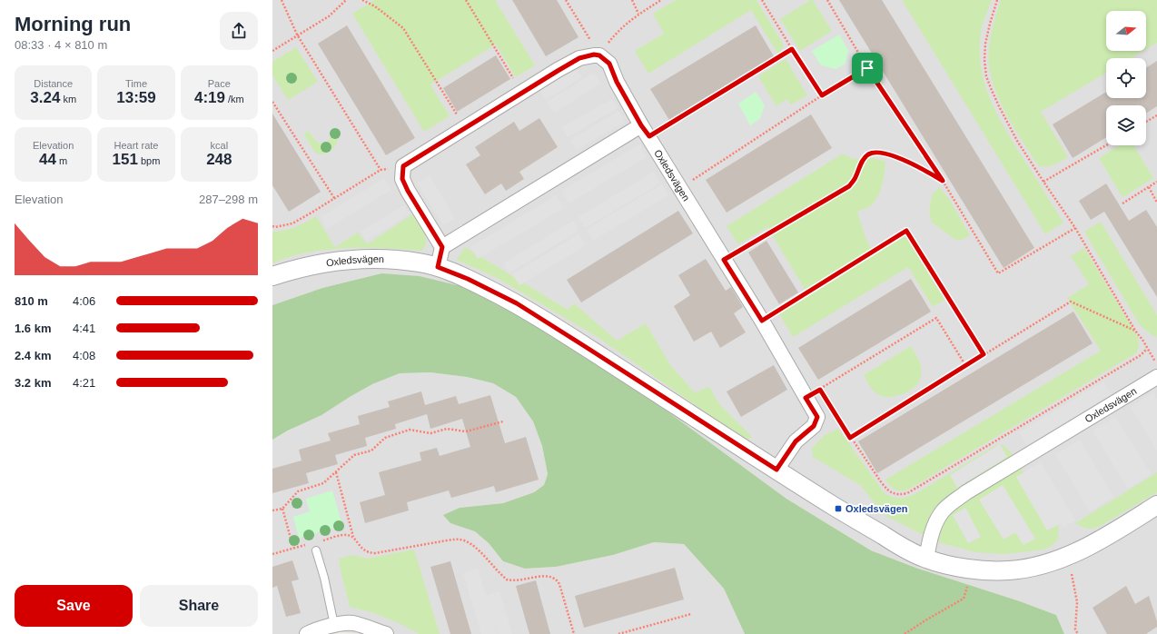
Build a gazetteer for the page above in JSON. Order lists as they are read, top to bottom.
{
  "streets": {
    "street": ["Oxledsvägen"]
  },
  "places": {
    "transit": ["Oxledsvägen"]
  },
  "north": "right",
  "page": {
    "heading": ["Morning run", "08:33 · 4 × 810 m"],
    "stats": [
      ["Distance", "3.24 km"],
      ["Time", "13:59"],
      ["Pace", "4:19 /km"],
      ["Elevation", "44 m"],
      ["Heart rate", "151 bpm"],
      ["kcal", "248"]
    ],
    "chart": ["Elevation", "287–298 m"],
    "list": [
      {
        "name": "810 m",
        "note": "4:06"
      },
      {
        "name": "1.6 km",
        "note": "4:41"
      },
      {
        "name": "2.4 km",
        "note": "4:08"
      },
      {
        "name": "3.2 km",
        "note": "4:21"
      }
    ],
    "buttons": ["Save", "Share"]
  }
}
